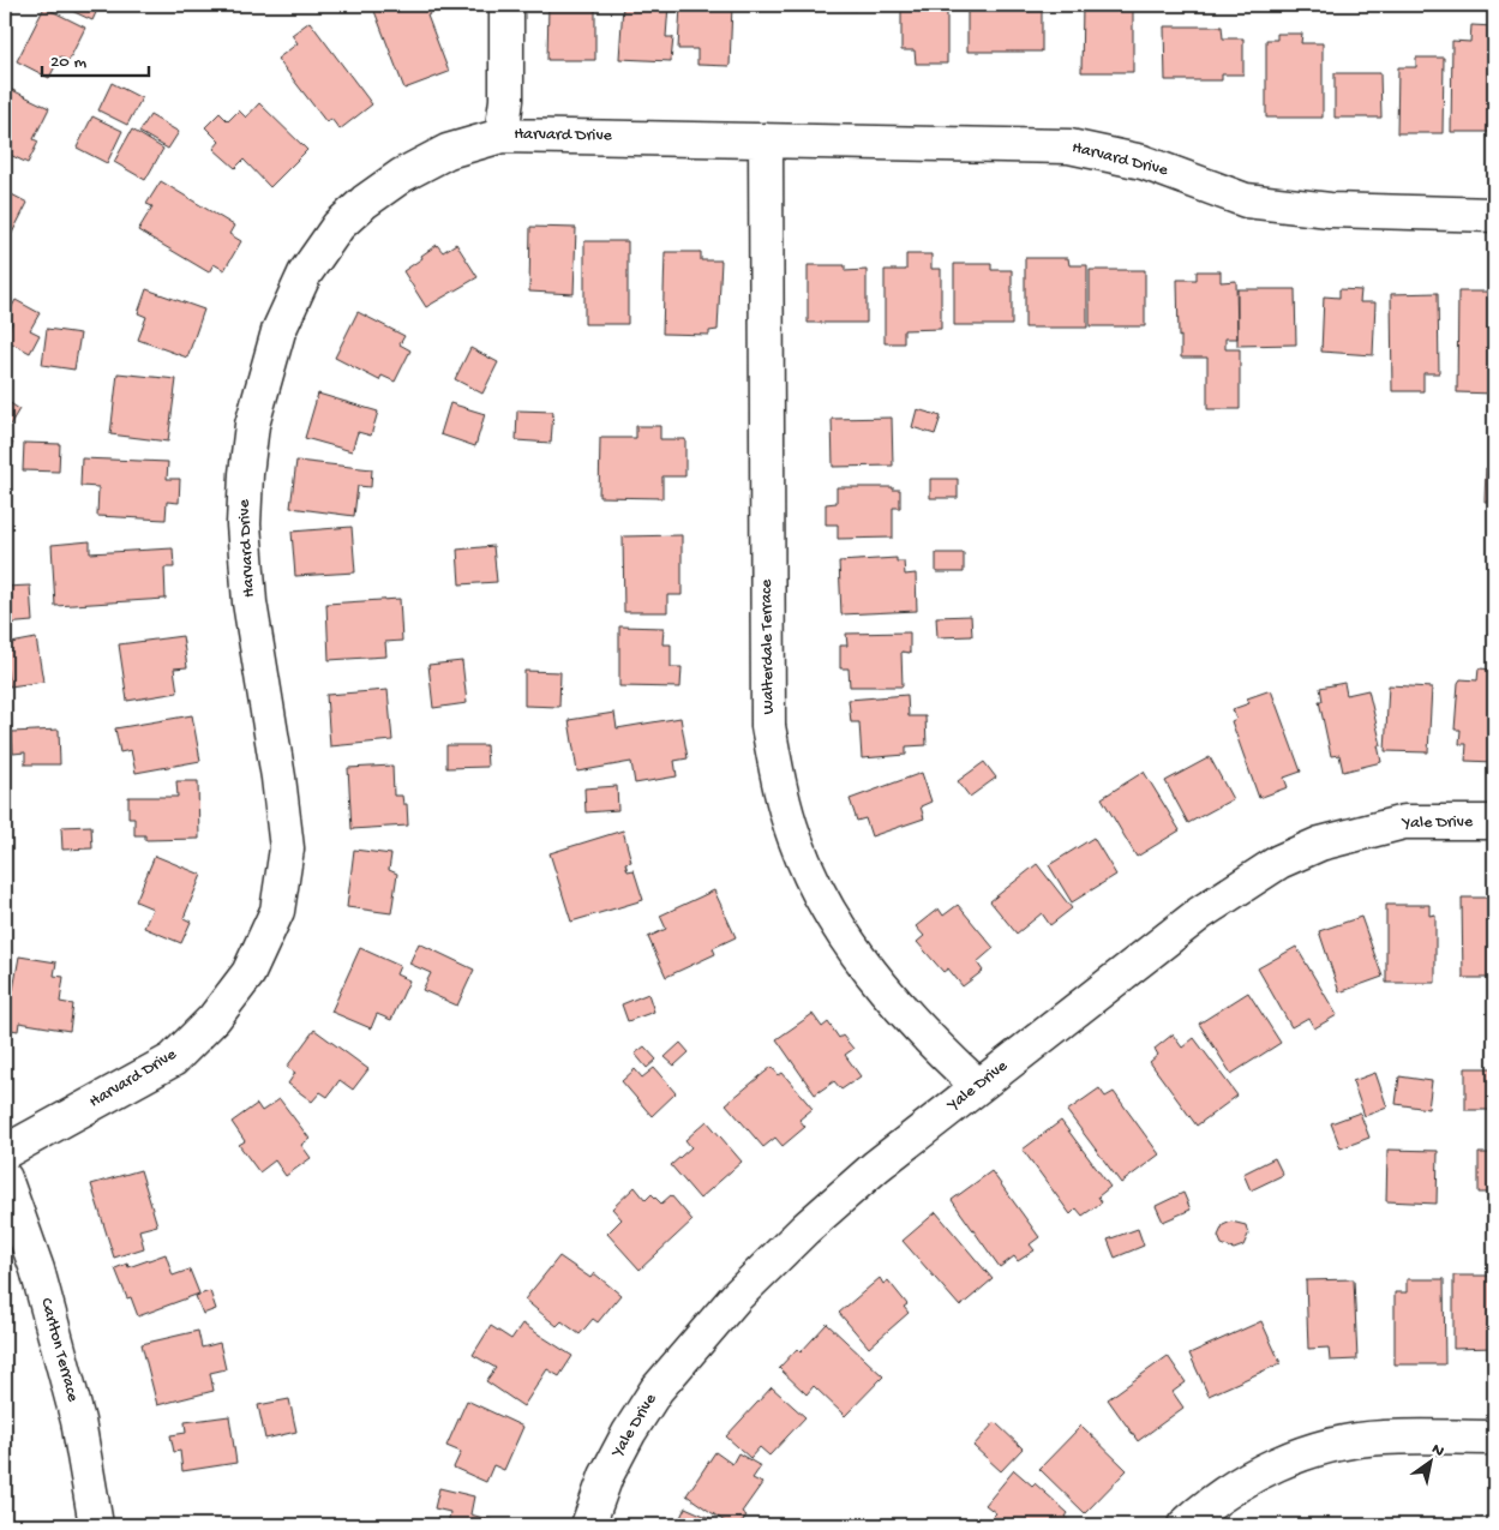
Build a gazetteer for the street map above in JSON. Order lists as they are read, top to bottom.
{
  "streets": {
    "street": [
      "Harvard Drive",
      "Walterdale Terrace",
      "Yale Drive",
      "Carlton Terrace"
    ]
  },
  "crossings": [
    ["Harvard Drive", "Walterdale Terrace"],
    ["Walterdale Terrace", "Yale Drive"]
  ],
  "scale_bar": "20 m",
  "north": "top right"
}
